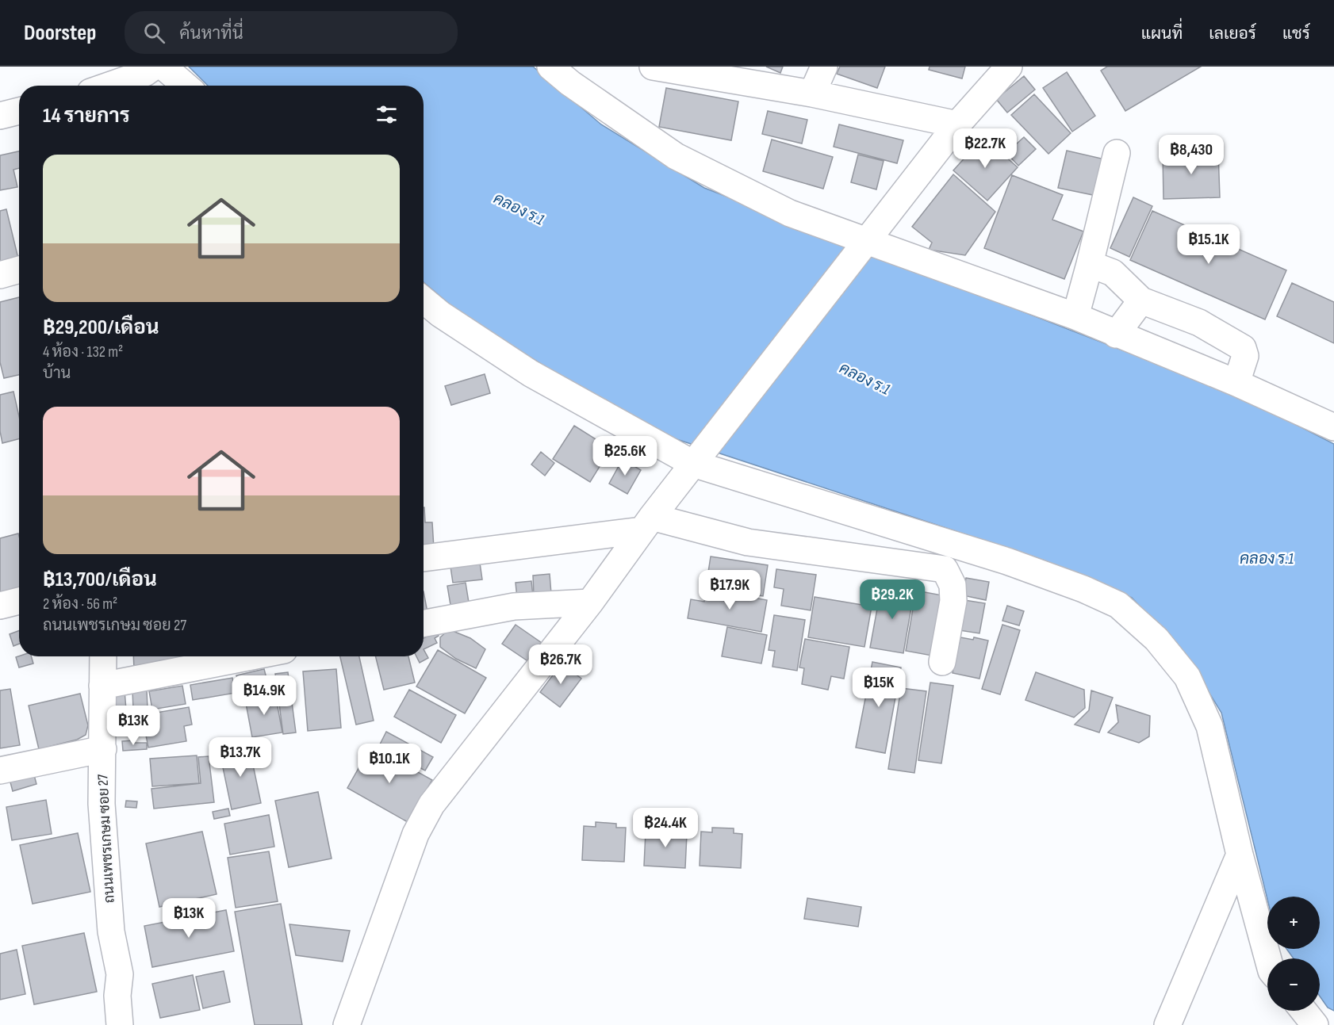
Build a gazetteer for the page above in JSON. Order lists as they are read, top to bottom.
{
  "streets": {
    "street": ["ถนนเพชรเกษม ซอย 27"]
  },
  "water": ["คลอง ร.1"],
  "page": {
    "header": "Doorstep",
    "search": "ค้นหาที่นี่",
    "nav": ["แผนที่", "เลเยอร์", "แชร์"],
    "heading": "14 รายการ",
    "price": [
      "฿22.7K",
      "฿8,430",
      "฿15.1K",
      "฿25.6K",
      "฿17.9K",
      "฿29.2K",
      "฿26.7K",
      "฿15K",
      "฿14.9K",
      "฿13K",
      "฿13.7K",
      "฿10.1K",
      "฿24.4K",
      "฿13K"
    ],
    "list": [
      {
        "name": "฿29,200/เดือน",
        "note": "4 ห้อง · 132 m² · บ้าน"
      },
      {
        "name": "฿13,700/เดือน",
        "note": "2 ห้อง · 56 m² · ถนนเพชรเกษม ซอย 27"
      }
    ],
    "map_buttons": ["+", "−"]
  }
}
